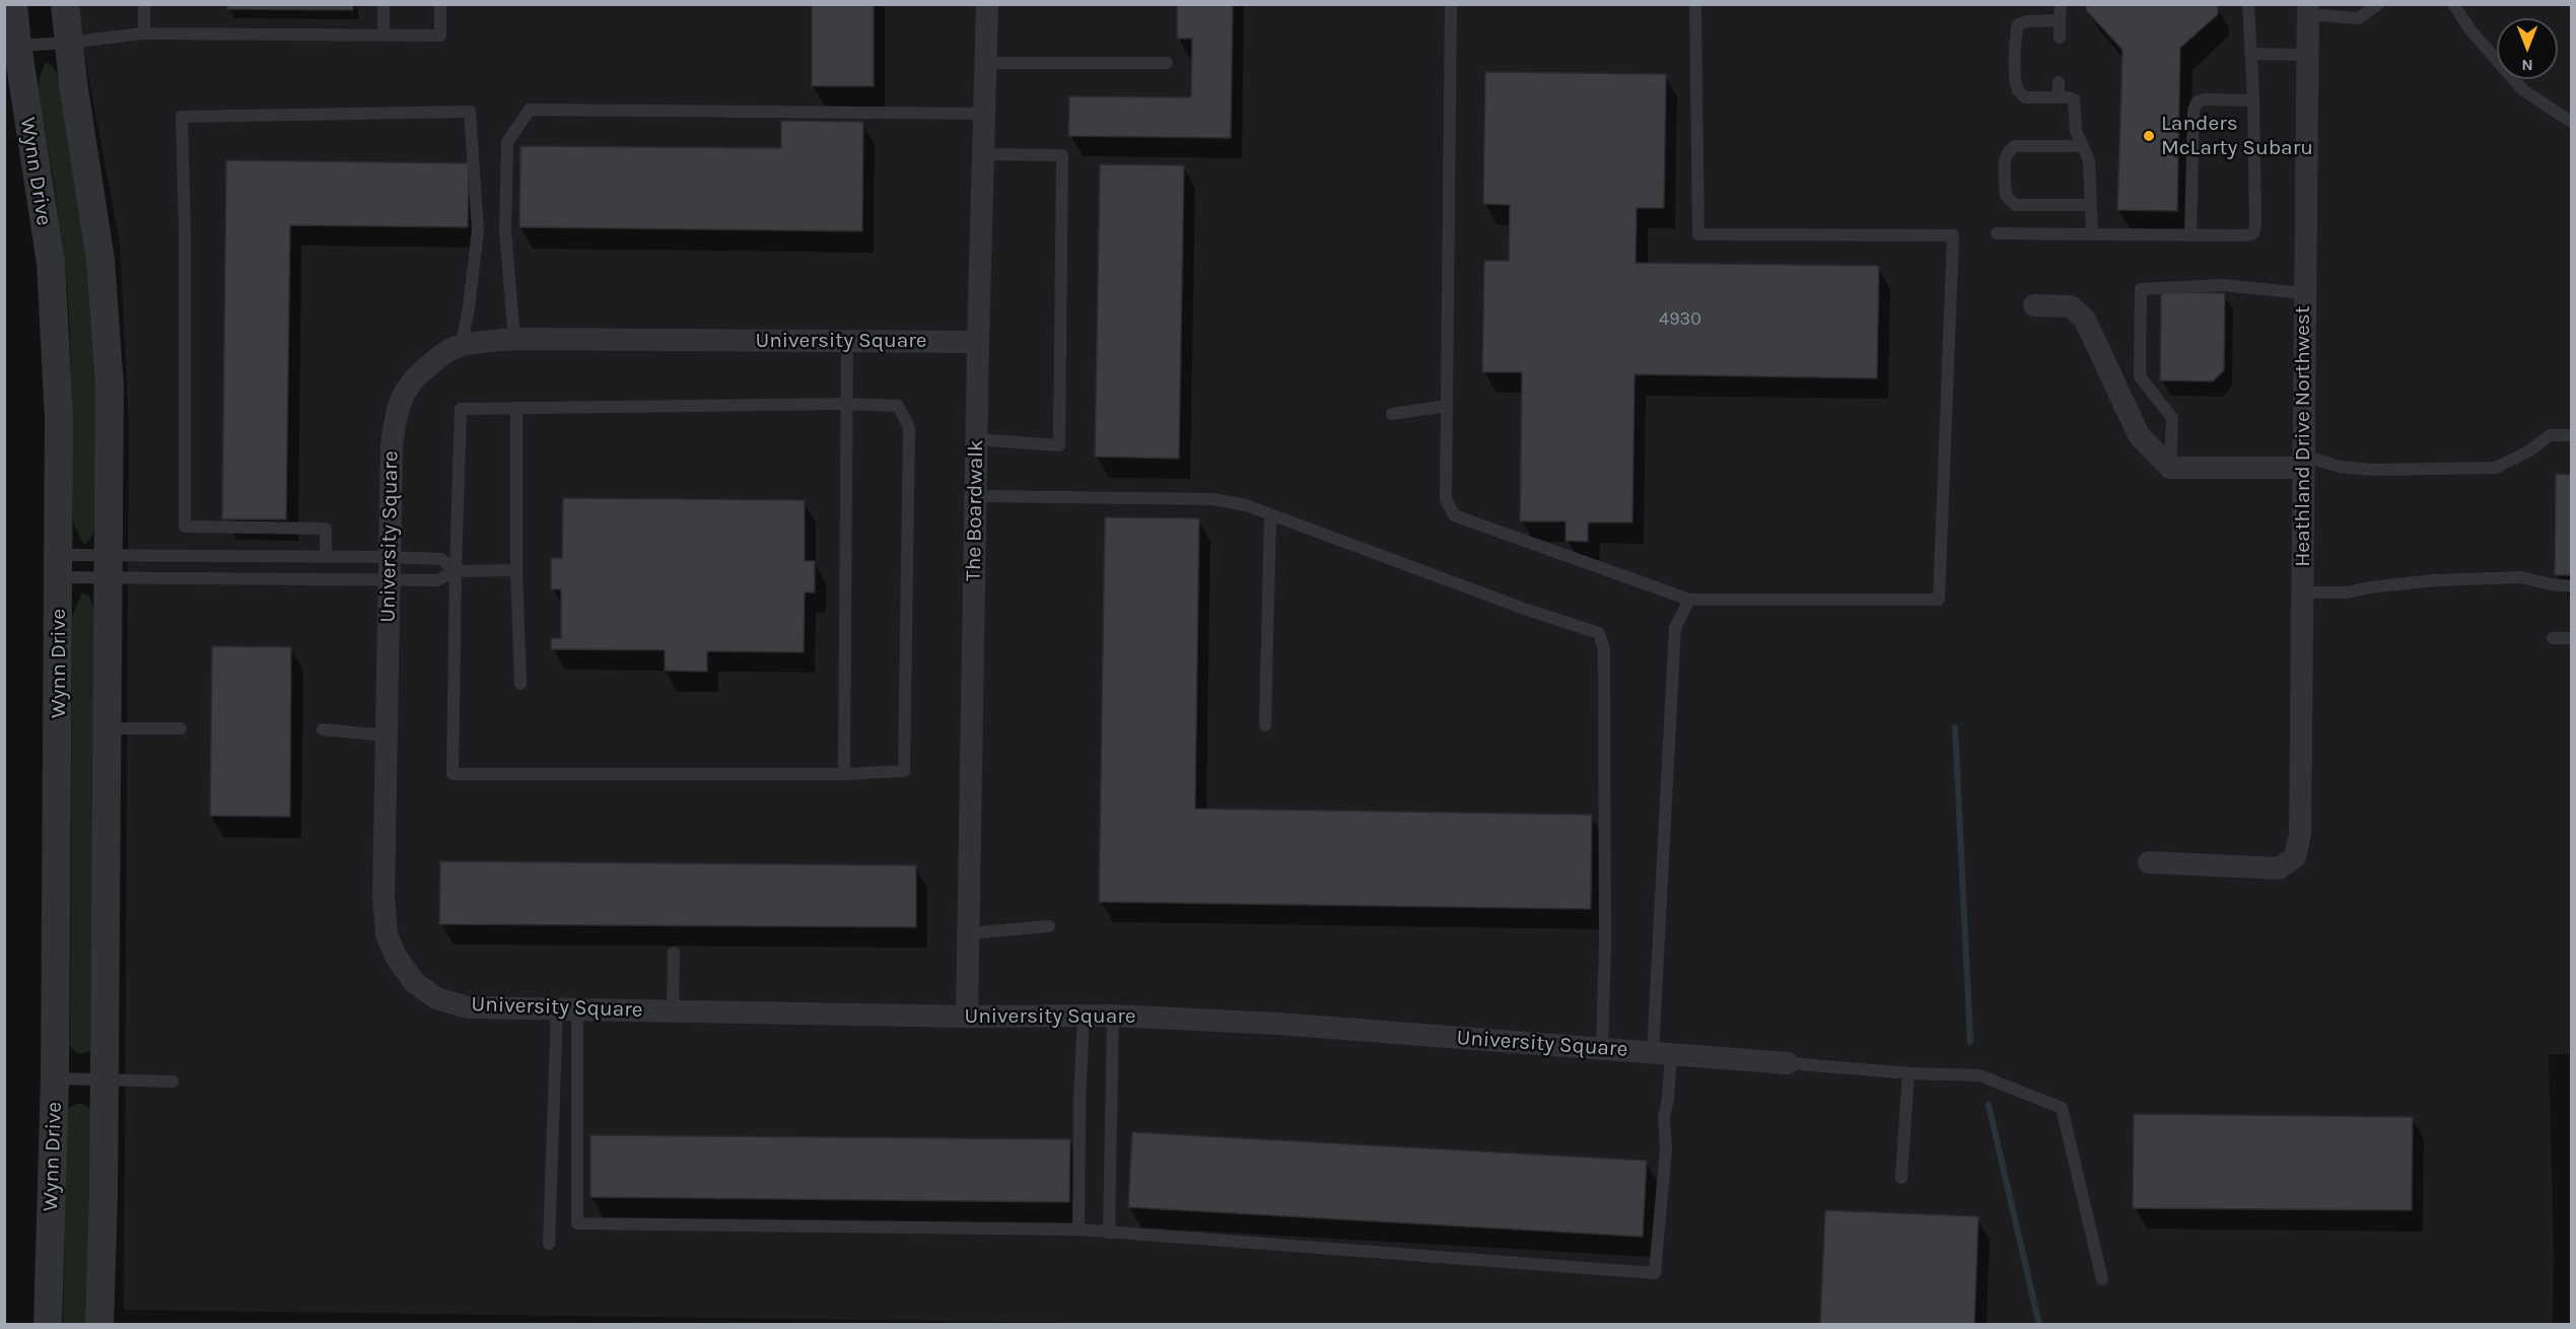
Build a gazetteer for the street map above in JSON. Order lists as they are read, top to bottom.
{
  "streets": {
    "street": [
      "Wynn Drive",
      "University Square",
      "Heathland Drive Northwest",
      "The Boardwalk"
    ]
  },
  "crossings": [
    ["University Square", "The Boardwalk"]
  ],
  "places": ["Landers McLarty Subaru"],
  "house_numbers": ["4930"],
  "north": "bottom"
}
